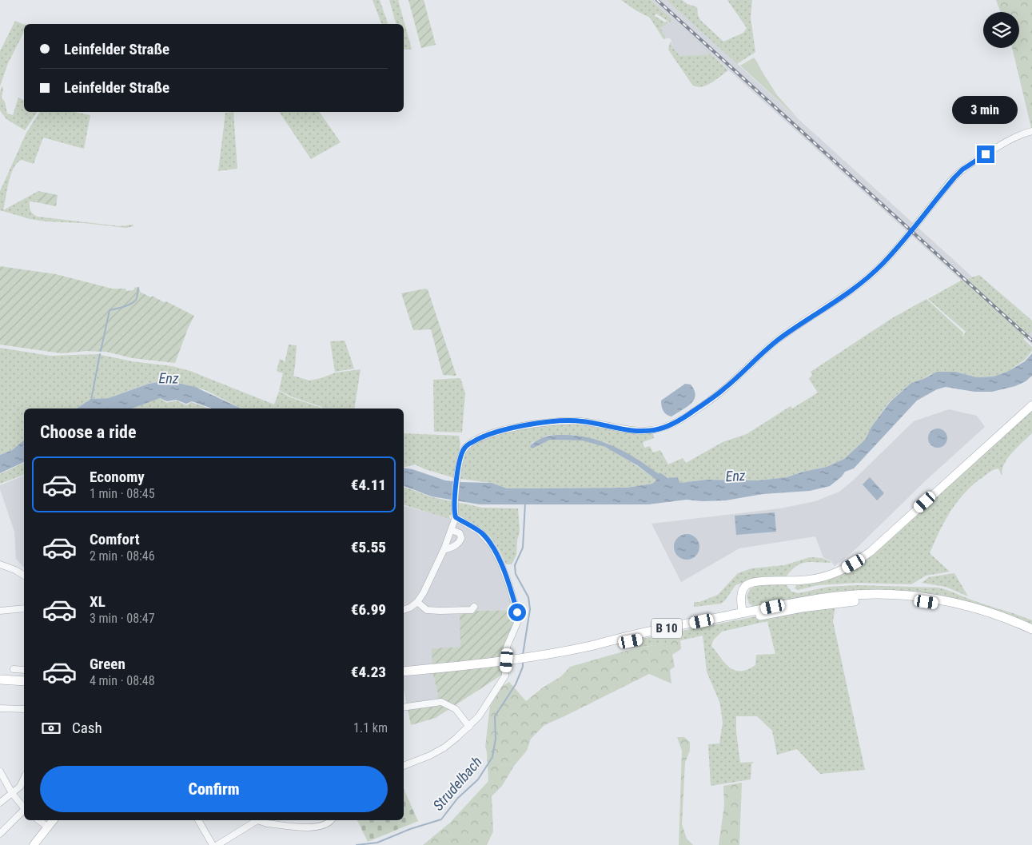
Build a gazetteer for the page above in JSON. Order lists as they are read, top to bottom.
{
  "streets": {
    "main road": ["B 10"]
  },
  "water": ["Enz", "Strudelbach"],
  "page": {
    "banner": ["Leinfelder Straße", "Leinfelder Straße"],
    "bubble": "3 min",
    "heading": "Choose a ride",
    "list": [
      {
        "name": "Economy",
        "note": "1 min · 08:45",
        "value": "€4.11"
      },
      {
        "name": "Comfort",
        "note": "2 min · 08:46",
        "value": "€5.55"
      },
      {
        "name": "XL",
        "note": "3 min · 08:47",
        "value": "€6.99"
      },
      {
        "name": "Green",
        "note": "4 min · 08:48",
        "value": "€4.23"
      }
    ],
    "pay": ["Cash", "1.1 km"],
    "buttons": "Confirm"
  }
}
